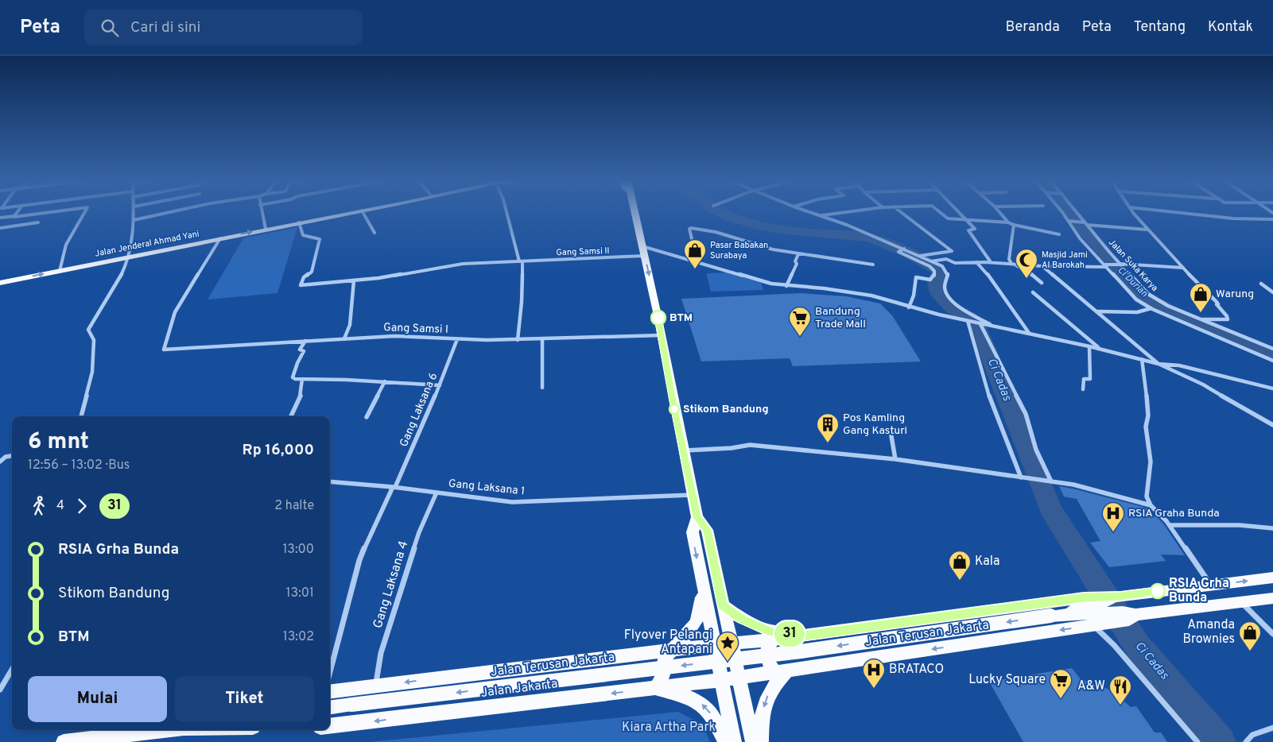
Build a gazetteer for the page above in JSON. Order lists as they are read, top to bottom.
{
  "streets": {
    "main road": ["Jalan Jenderal Ahmad Yani", "Jalan Terusan Jakarta", "Jalan Jakarta"],
    "street": [
      "Gang Samsi II",
      "Jalan Suka Karya",
      "Gang Samsi I",
      "Gang Laksana 6",
      "Gang Laksana 1",
      "Gang Laksana 4"
    ]
  },
  "crossings": [
    ["Jalan Jenderal Ahmad Yani", "Gang Samsi II"],
    ["Jalan Jenderal Ahmad Yani", "Gang Samsi I"],
    ["Gang Samsi I", "Gang Laksana 6"],
    ["Gang Laksana 6", "Gang Laksana 1"],
    ["Gang Laksana 1", "Gang Laksana 4"],
    ["Gang Laksana 4", "Jalan Jakarta"],
    ["Jalan Terusan Jakarta", "Jalan Jakarta"]
  ],
  "one_way": ["Jalan Jakarta"],
  "water": ["Ci Durian", "Ci Cadas"],
  "parks": ["Kiara Artha Park"],
  "places": {
    "shop": [
      "Pasar Babakan Surabaya",
      "Warung",
      "Kala",
      "Amanda Brownies"
    ],
    "mosque": ["Masjid Jami Al Barokah"],
    "other": ["BTM", "Stikom Bandung", "RSIA Grha Bunda"],
    "supermarket": ["Bandung Trade Mall", "Lucky Square"],
    "building": ["Pos Kamling Gang Kasturi"],
    "hospital": ["RSIA Graha Bunda", "BRATACO"],
    "place": ["Flyover Pelangi Antapani"],
    "restaurant": ["A&W"]
  },
  "lines": ["bus line 31"],
  "page": {
    "header": "Peta",
    "search": "Cari di sini",
    "nav": [
      "Beranda",
      "Peta",
      "Tentang",
      "Kontak"
    ],
    "on_map": "31",
    "heading": ["6 mnt", "12:56 – 13:02 · Bus", "Rp 16,000"],
    "legs": ["4", "31", "2 halte"],
    "list": [
      {
        "name": "RSIA Grha Bunda",
        "value": "13:00"
      },
      {
        "name": "Stikom Bandung",
        "value": "13:01"
      },
      {
        "name": "BTM",
        "value": "13:02"
      }
    ],
    "buttons": ["Mulai", "Tiket"]
  }
}
